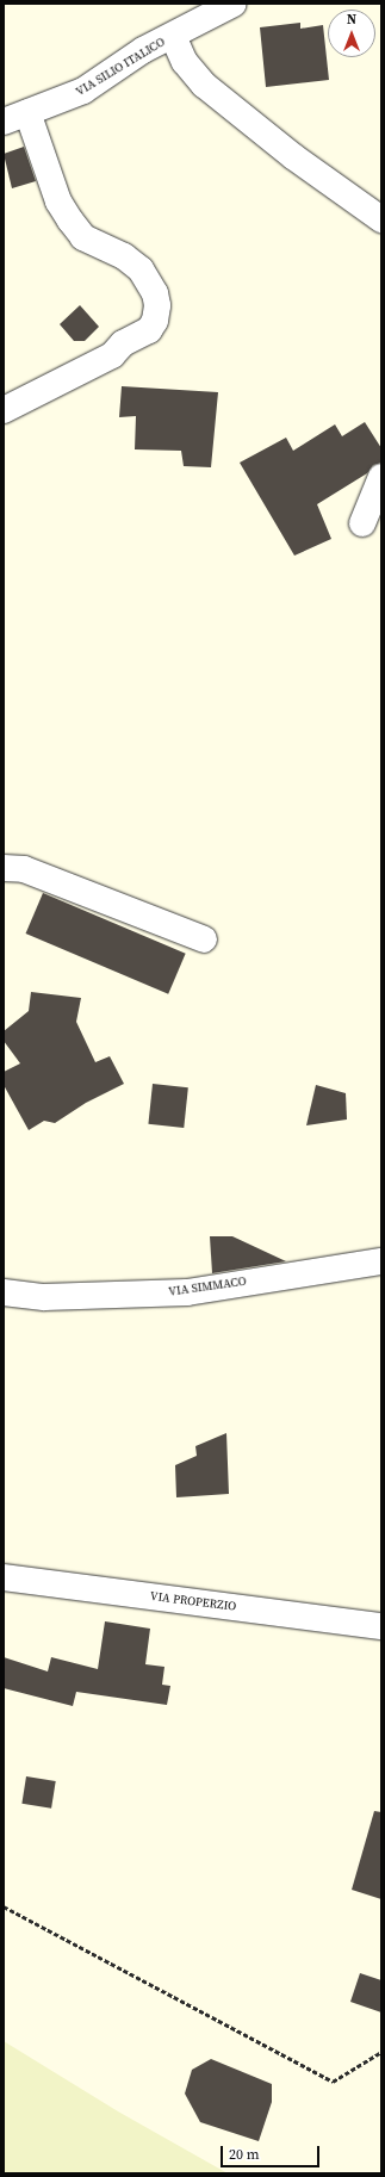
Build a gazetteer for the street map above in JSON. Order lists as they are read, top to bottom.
{
  "streets": {
    "street": ["VIA SILIO ITALICO", "VIA SIMMACO", "VIA PROPERZIO"]
  },
  "scale_bar": "20 m",
  "north": "top"
}
